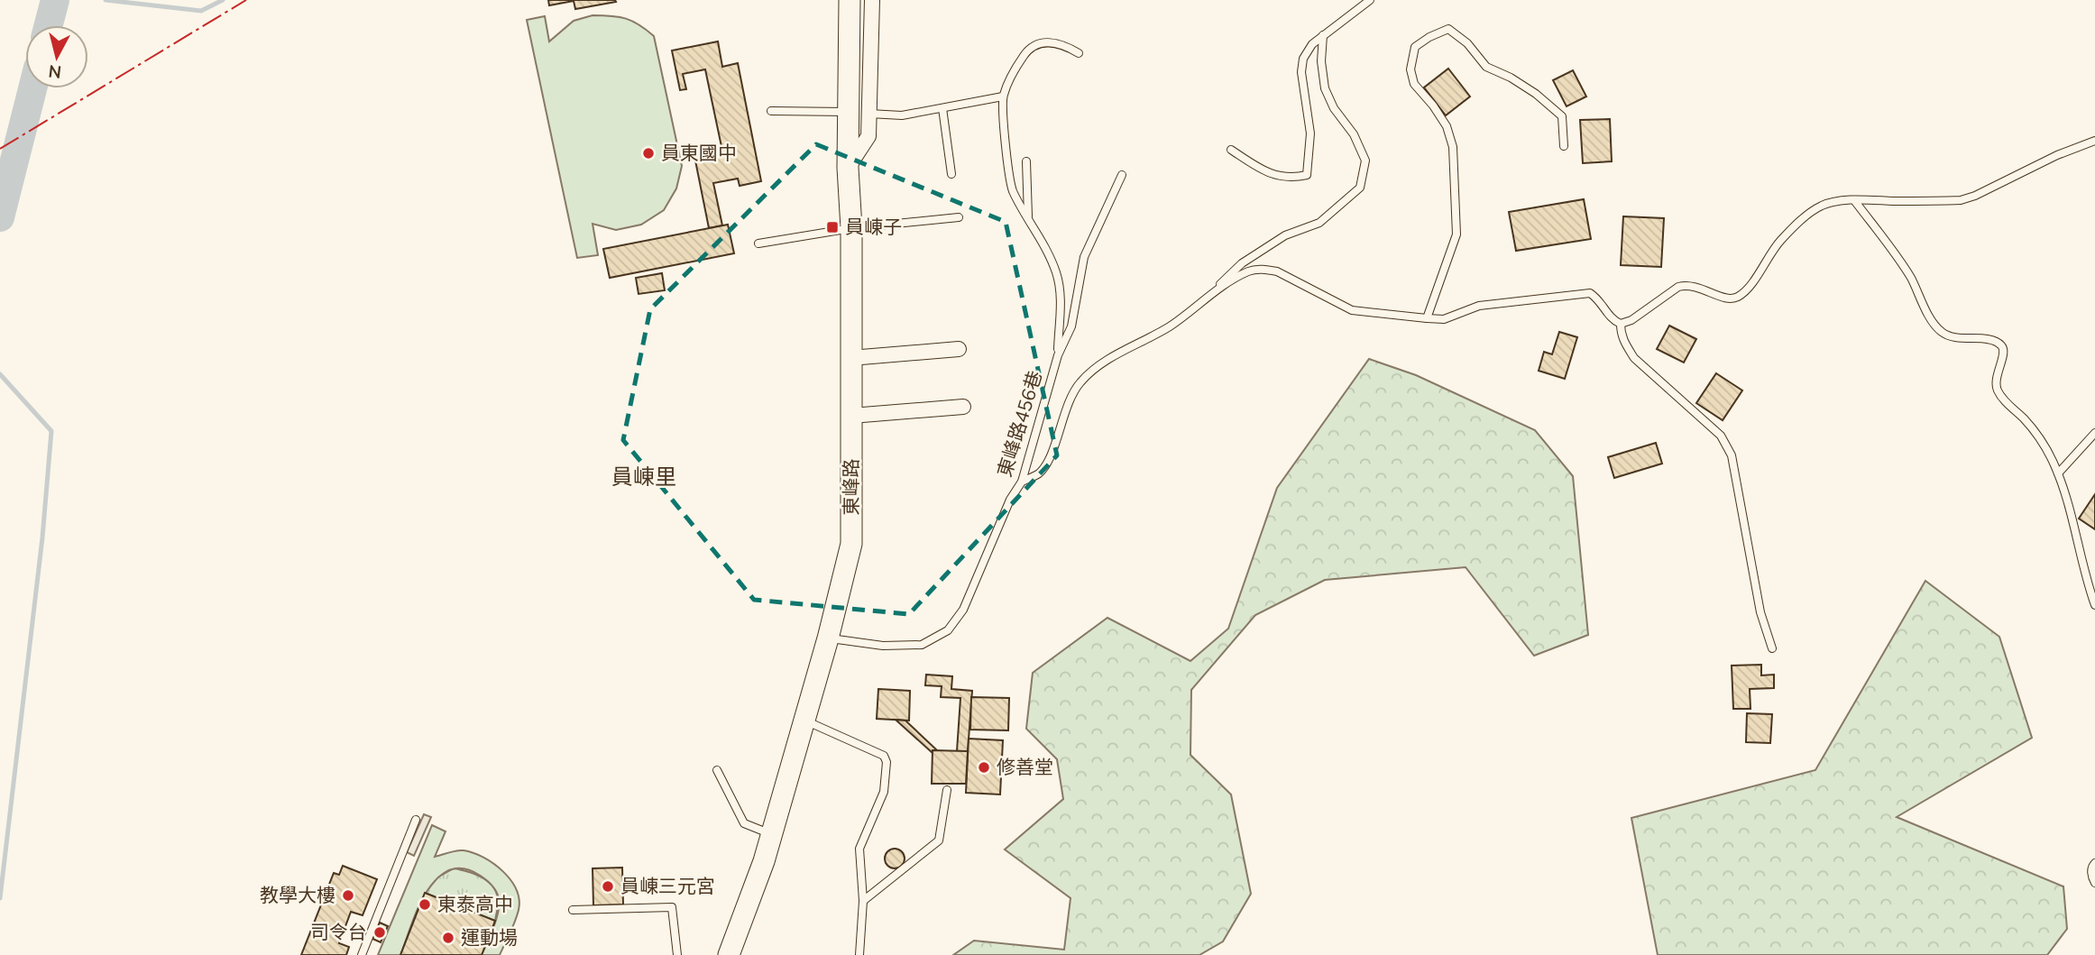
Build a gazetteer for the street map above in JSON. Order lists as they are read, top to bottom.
{
  "streets": {
    "main road": ["東峰路"],
    "lane": ["東峰路456巷"]
  },
  "crossings": [
    ["東峰路456巷", "東峰路"]
  ],
  "districts": ["員崠里"],
  "places": {
    "other": [
      "員東國中",
      "修善堂",
      "員崠三元宮",
      "教學大樓",
      "東泰高中",
      "司令台",
      "運動場"
    ],
    "transit": ["員崠子"]
  },
  "north": "bottom"
}
